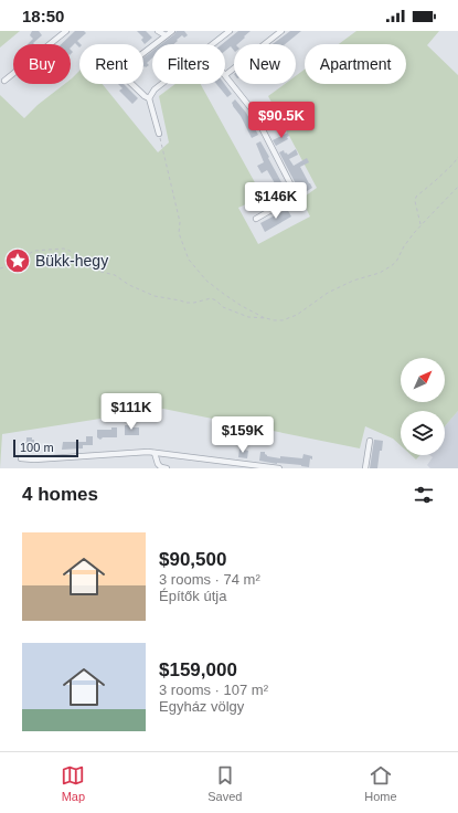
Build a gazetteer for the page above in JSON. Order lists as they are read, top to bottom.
{
  "places": {
    "place": ["Bükk-hegy"]
  },
  "scale_bar": "100 m",
  "north": "top right",
  "page": {
    "status": "18:50",
    "chip": [
      "Buy",
      "Rent",
      "Filters",
      "New",
      "Apartment"
    ],
    "price": [
      "$90.5K",
      "$146K",
      "$111K",
      "$159K"
    ],
    "scale": "100 m",
    "heading": "4 homes",
    "list": [
      {
        "name": "$90,500",
        "note": "3 rooms · 74 m² · Építők útja"
      },
      {
        "name": "$159,000",
        "note": "3 rooms · 107 m² · Egyház völgy"
      }
    ],
    "tabs": ["Map", "Saved", "Home"]
  }
}
